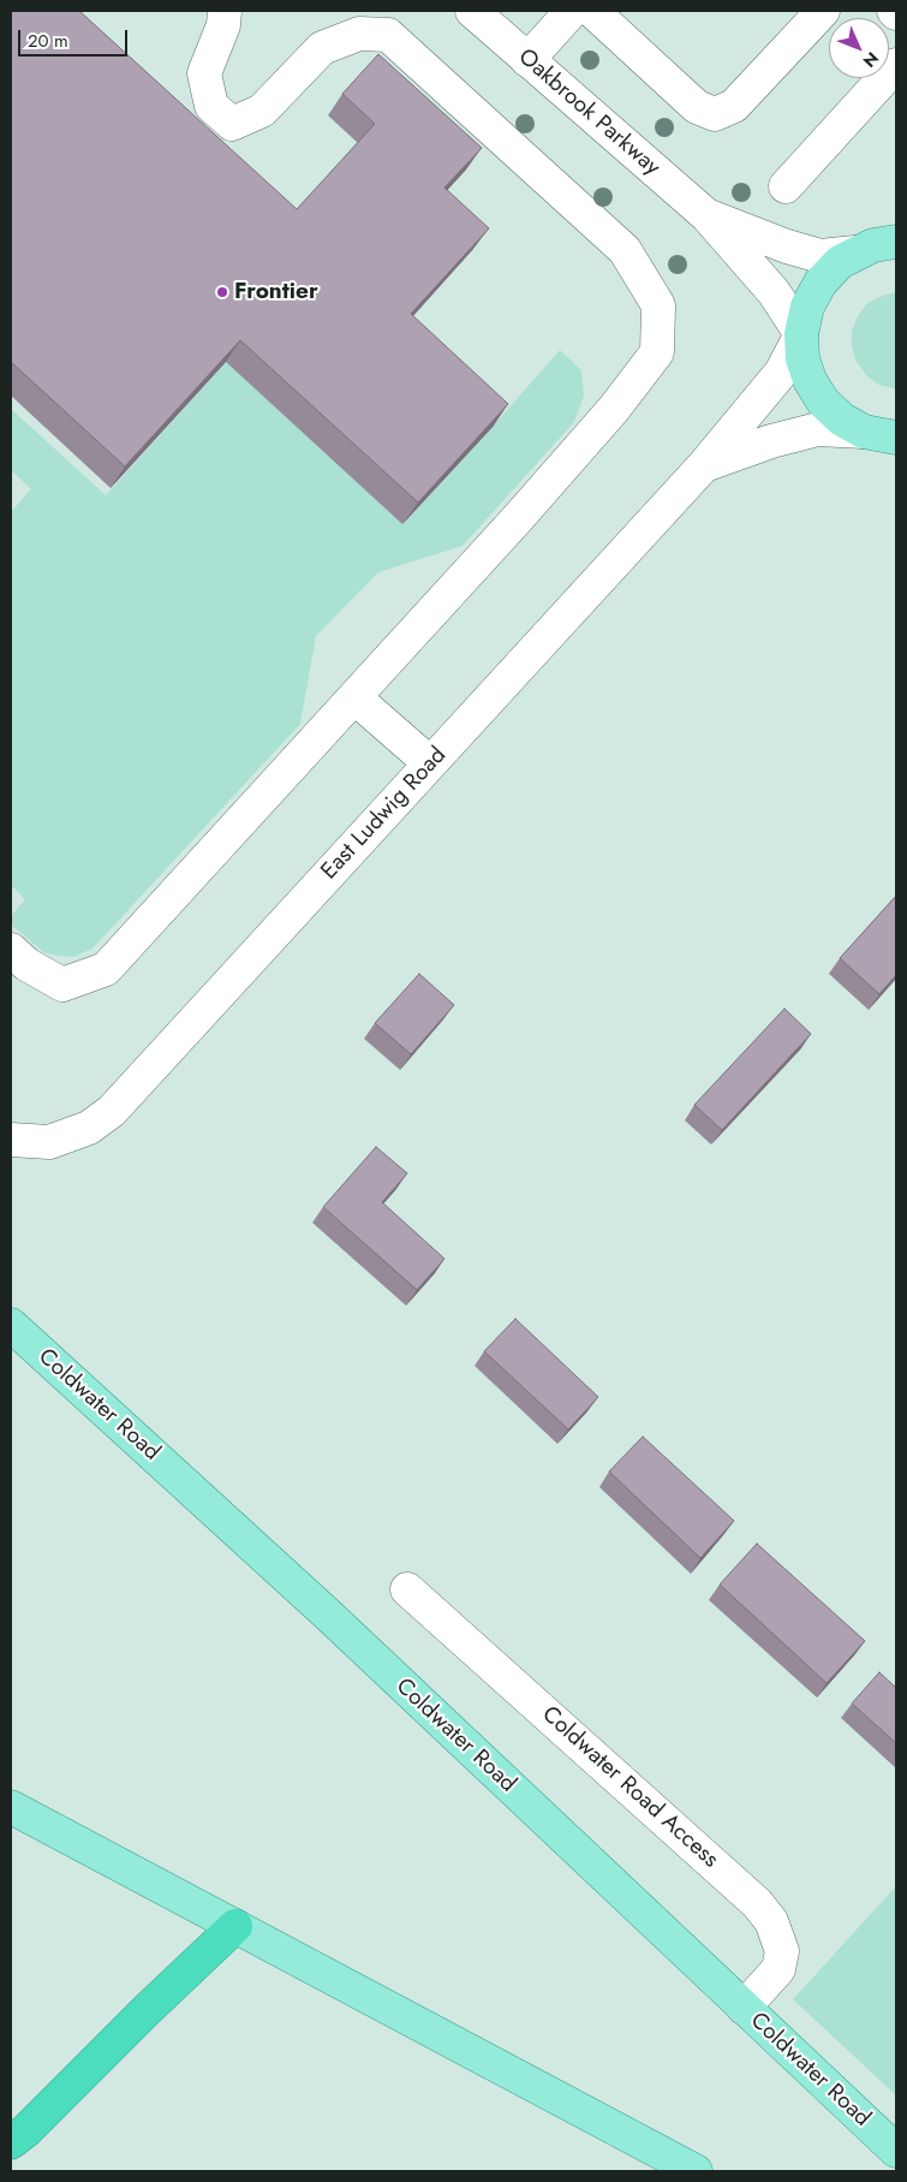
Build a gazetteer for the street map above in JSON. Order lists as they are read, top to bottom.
{
  "streets": {
    "main road": ["Coldwater Road"],
    "street": ["Oakbrook Parkway", "East Ludwig Road", "Coldwater Road Access"]
  },
  "crossings": [
    ["Oakbrook Parkway", "East Ludwig Road"],
    ["Coldwater Road", "Coldwater Road Access"]
  ],
  "places": ["Frontier"],
  "scale_bar": "20 m",
  "north": "bottom right"
}
